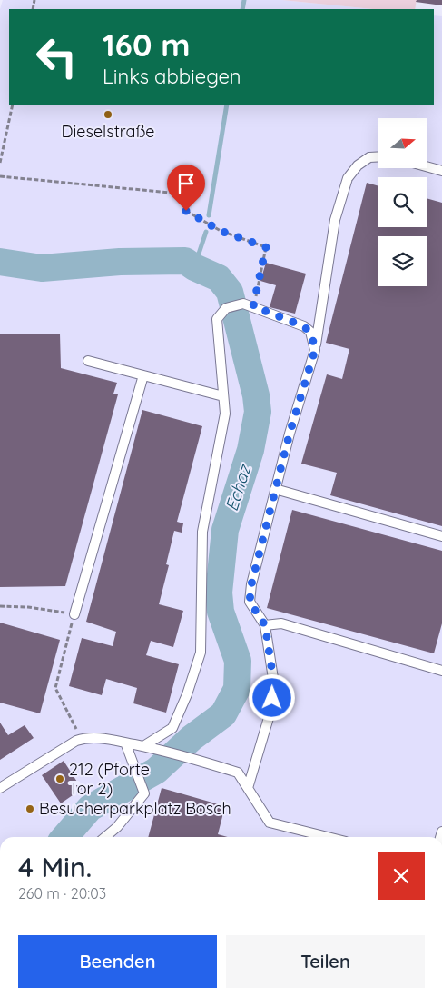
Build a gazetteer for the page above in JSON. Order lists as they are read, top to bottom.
{
  "water": ["Echaz"],
  "places": ["Dieselstraße", "212 (Pforte Tor 2)", "Besucherparkplatz Bosch"],
  "north": "right",
  "page": {
    "turn": ["160 m", "Links abbiegen"],
    "heading": ["4 Min.", "260 m · 20:03"],
    "buttons": ["Beenden", "Teilen"]
  }
}
